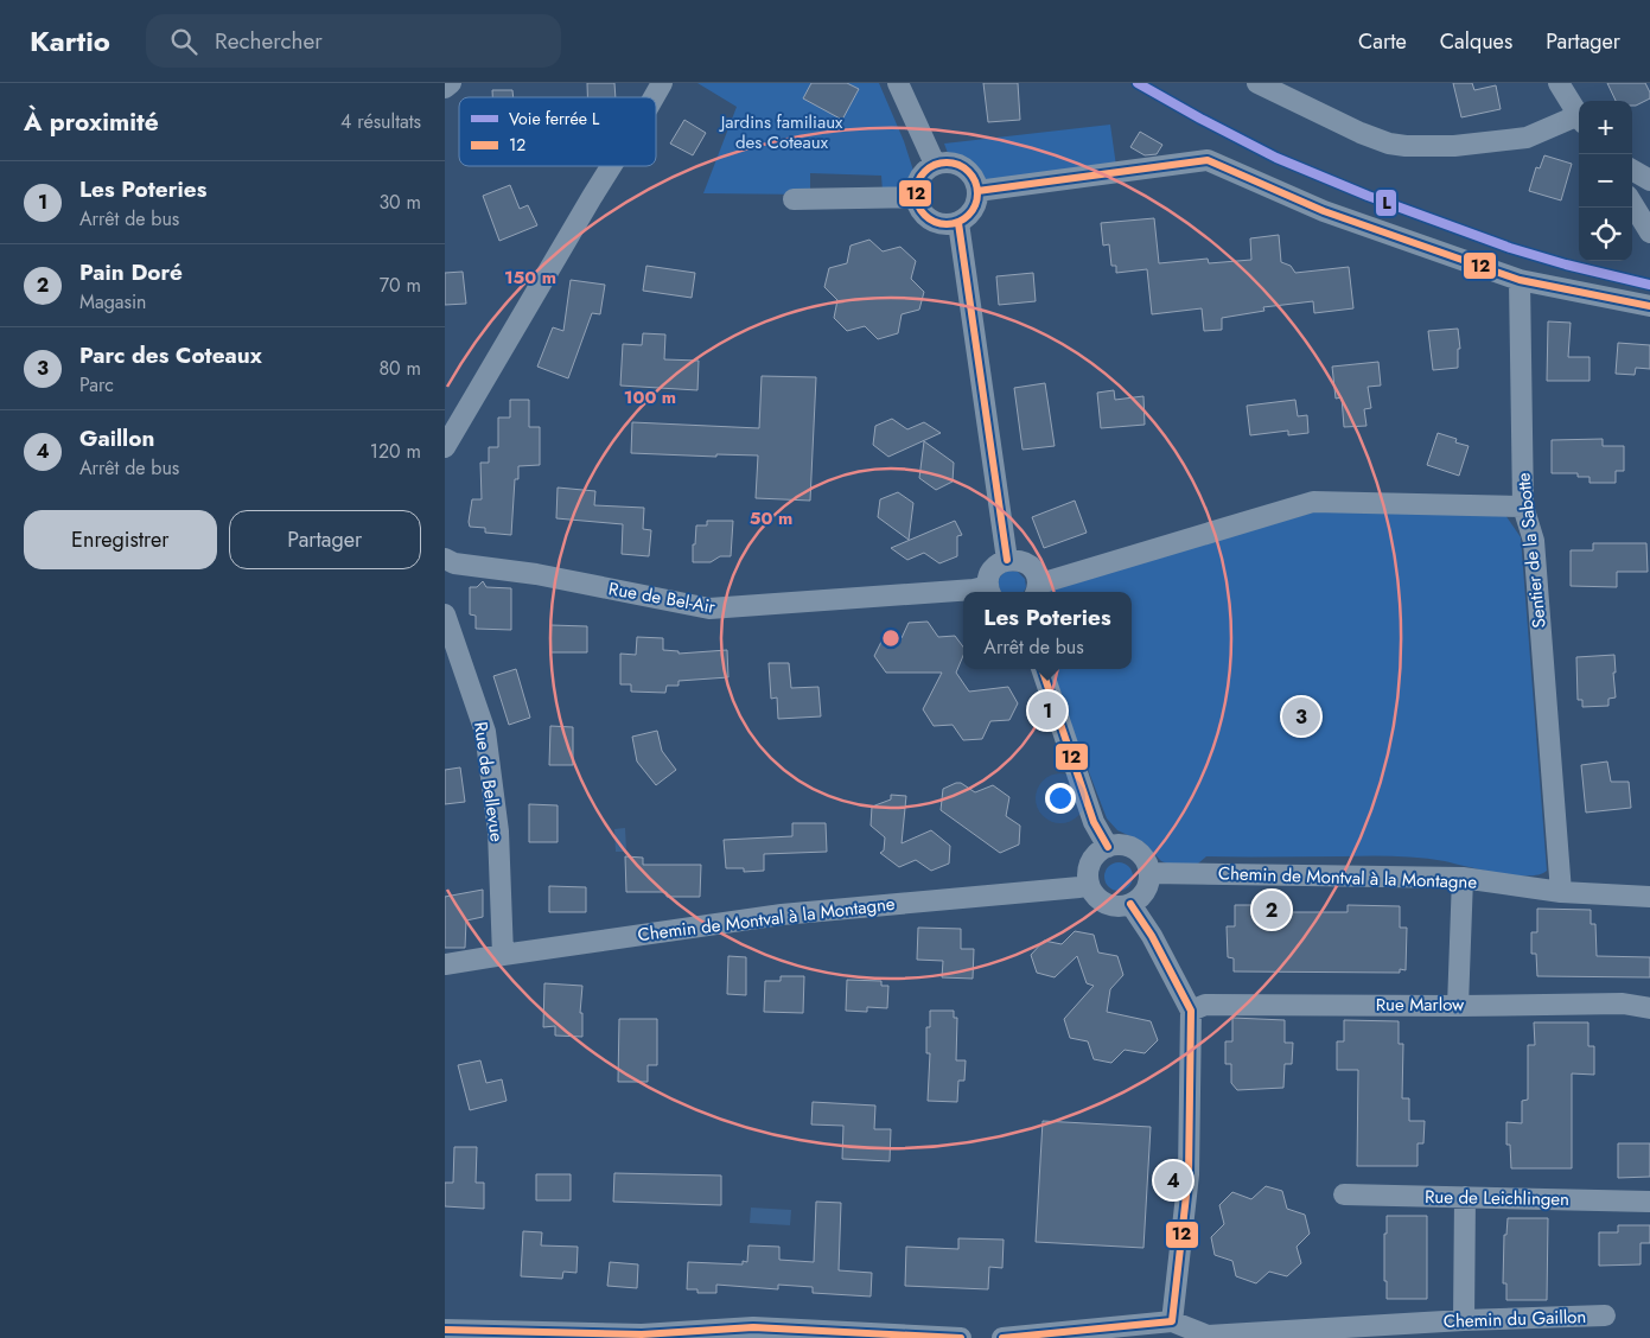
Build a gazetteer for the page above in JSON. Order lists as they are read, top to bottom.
{
  "streets": {
    "street": [
      "Sentier de la Sabotte",
      "Rue de Bel-Air",
      "Rue de Bellevue",
      "Chemin de Montval à la Montagne",
      "Rue Marlow",
      "Rue de Leichlingen",
      "Chemin du Gaillon"
    ]
  },
  "crossings": [
    ["Sentier de la Sabotte", "Chemin de Montval à la Montagne"],
    ["Rue de Bellevue", "Chemin de Montval à la Montagne"]
  ],
  "parks": ["Jardins familiaux des Coteaux"],
  "lines": ["rail line L", "transit line 12"],
  "legend": ["Voie ferrée L", "12"],
  "page": {
    "header": "Kartio",
    "search": "Rechercher",
    "nav": ["Carte", "Calques", "Partager"],
    "heading": ["À proximité", "4 résultats"],
    "map_buttons": ["+", "−"],
    "list": [
      {
        "mark": "1",
        "name": "Les Poteries",
        "note": "Arrêt de bus",
        "value": "30 m"
      },
      {
        "mark": "2",
        "name": "Pain Doré",
        "note": "Magasin",
        "value": "70 m"
      },
      {
        "mark": "3",
        "name": "Parc des Coteaux",
        "note": "Parc",
        "value": "80 m"
      },
      {
        "mark": "4",
        "name": "Gaillon",
        "note": "Arrêt de bus",
        "value": "120 m"
      }
    ],
    "buttons": ["Enregistrer", "Partager"],
    "popup": ["Les Poteries", "Arrêt de bus"],
    "pins": [
      "1",
      "3",
      "2",
      "4"
    ]
  },
  "rings": ["150 m", "100 m", "50 m"]
}
